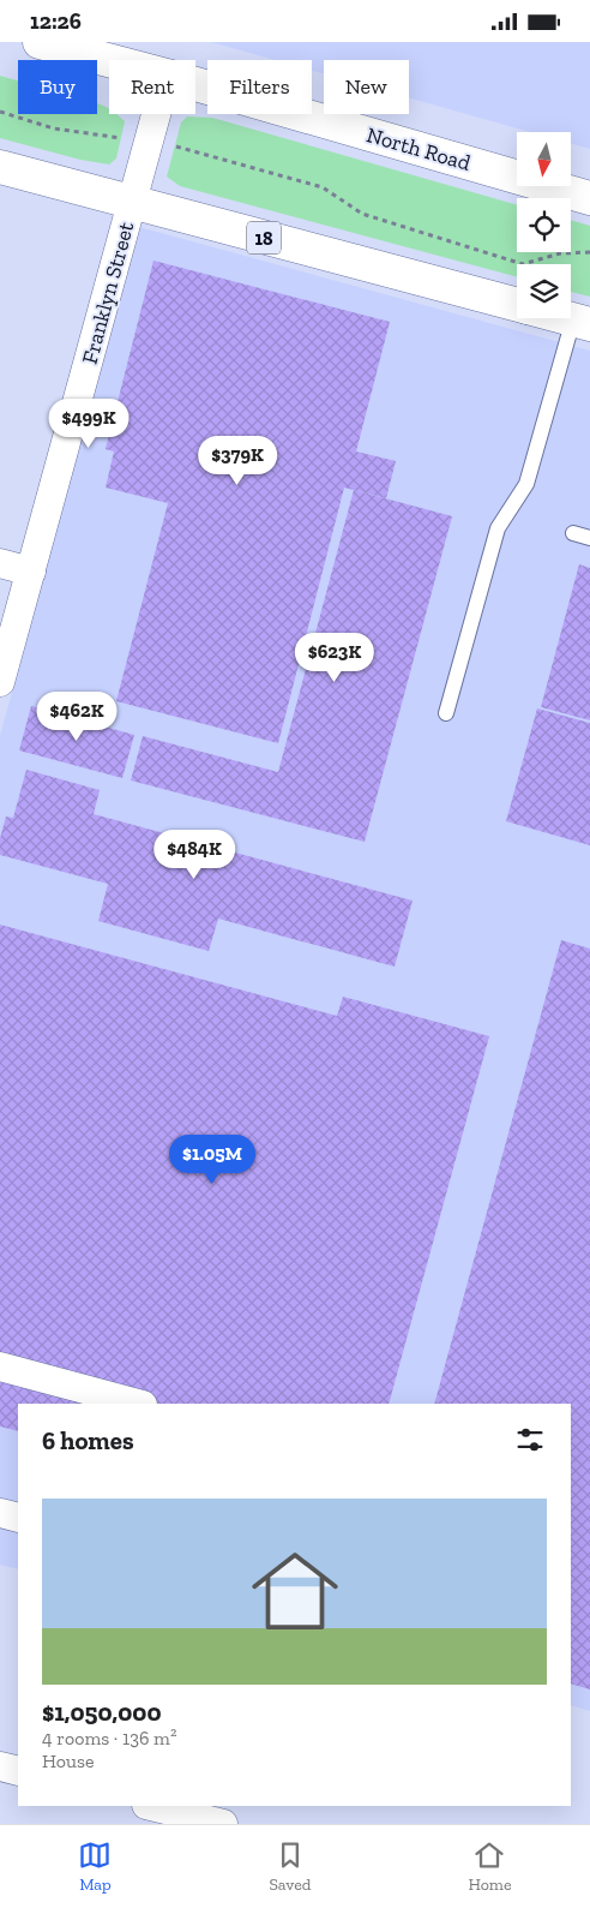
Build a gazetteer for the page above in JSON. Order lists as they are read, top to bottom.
{
  "streets": {
    "highway": ["North Road", "18"],
    "street": ["Franklyn Street"]
  },
  "crossings": [
    ["18", "Franklyn Street"]
  ],
  "north": "bottom",
  "page": {
    "status": "12:26",
    "chip": [
      "Buy",
      "Rent",
      "Filters",
      "New"
    ],
    "price": [
      "$499K",
      "$379K",
      "$623K",
      "$462K",
      "$484K",
      "$1.05M"
    ],
    "heading": "6 homes",
    "list": [
      {
        "name": "$1,050,000",
        "note": "4 rooms · 136 m² · House"
      }
    ],
    "tabs": ["Map", "Saved", "Home"]
  }
}
